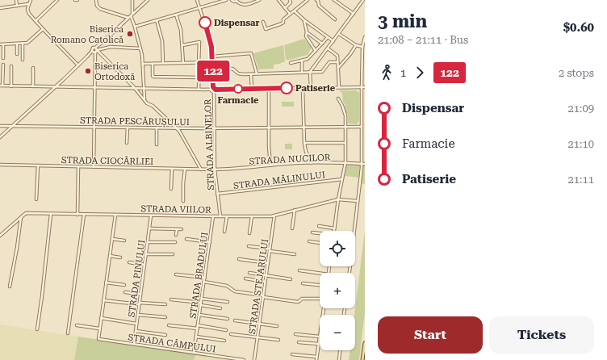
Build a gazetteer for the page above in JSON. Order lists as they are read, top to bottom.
{
  "streets": {
    "street": [
      "STRADA PESCĂRUȘULUI",
      "STRADA ALBINELOR",
      "STRADA NUCILOR",
      "STRADA CIOCÂRLIEI",
      "STRADA MĂLINULUI",
      "STRADA VIILOR",
      "STRADA BRADULUI",
      "STRADA PINULUI",
      "STRADA STEJARULUI",
      "STRADA CÂMPULUI"
    ]
  },
  "crossings": [
    ["STRADA PESCĂRUȘULUI", "STRADA ALBINELOR"],
    ["STRADA ALBINELOR", "STRADA NUCILOR"],
    ["STRADA ALBINELOR", "STRADA CIOCÂRLIEI"],
    ["STRADA ALBINELOR", "STRADA MĂLINULUI"],
    ["STRADA ALBINELOR", "STRADA VIILOR"],
    ["STRADA NUCILOR", "STRADA CIOCÂRLIEI"],
    ["STRADA VIILOR", "STRADA BRADULUI"],
    ["STRADA VIILOR", "STRADA PINULUI"],
    ["STRADA VIILOR", "STRADA STEJARULUI"],
    ["STRADA BRADULUI", "STRADA CÂMPULUI"],
    ["STRADA PINULUI", "STRADA CÂMPULUI"]
  ],
  "places": [
    "Dispensar",
    "Biserica Romano Catolică",
    "Biserica Ortodoxă",
    "Patiserie",
    "Farmacie"
  ],
  "lines": ["bus line 122"],
  "page": {
    "on_map": "122",
    "heading": ["3 min", "21:08 – 21:11 · Bus", "$0.60"],
    "legs": ["1", "122", "2 stops"],
    "list": [
      {
        "name": "Dispensar",
        "value": "21:09"
      },
      {
        "name": "Farmacie",
        "value": "21:10"
      },
      {
        "name": "Patiserie",
        "value": "21:11"
      }
    ],
    "map_buttons": ["+", "−"],
    "buttons": ["Start", "Tickets"]
  }
}
